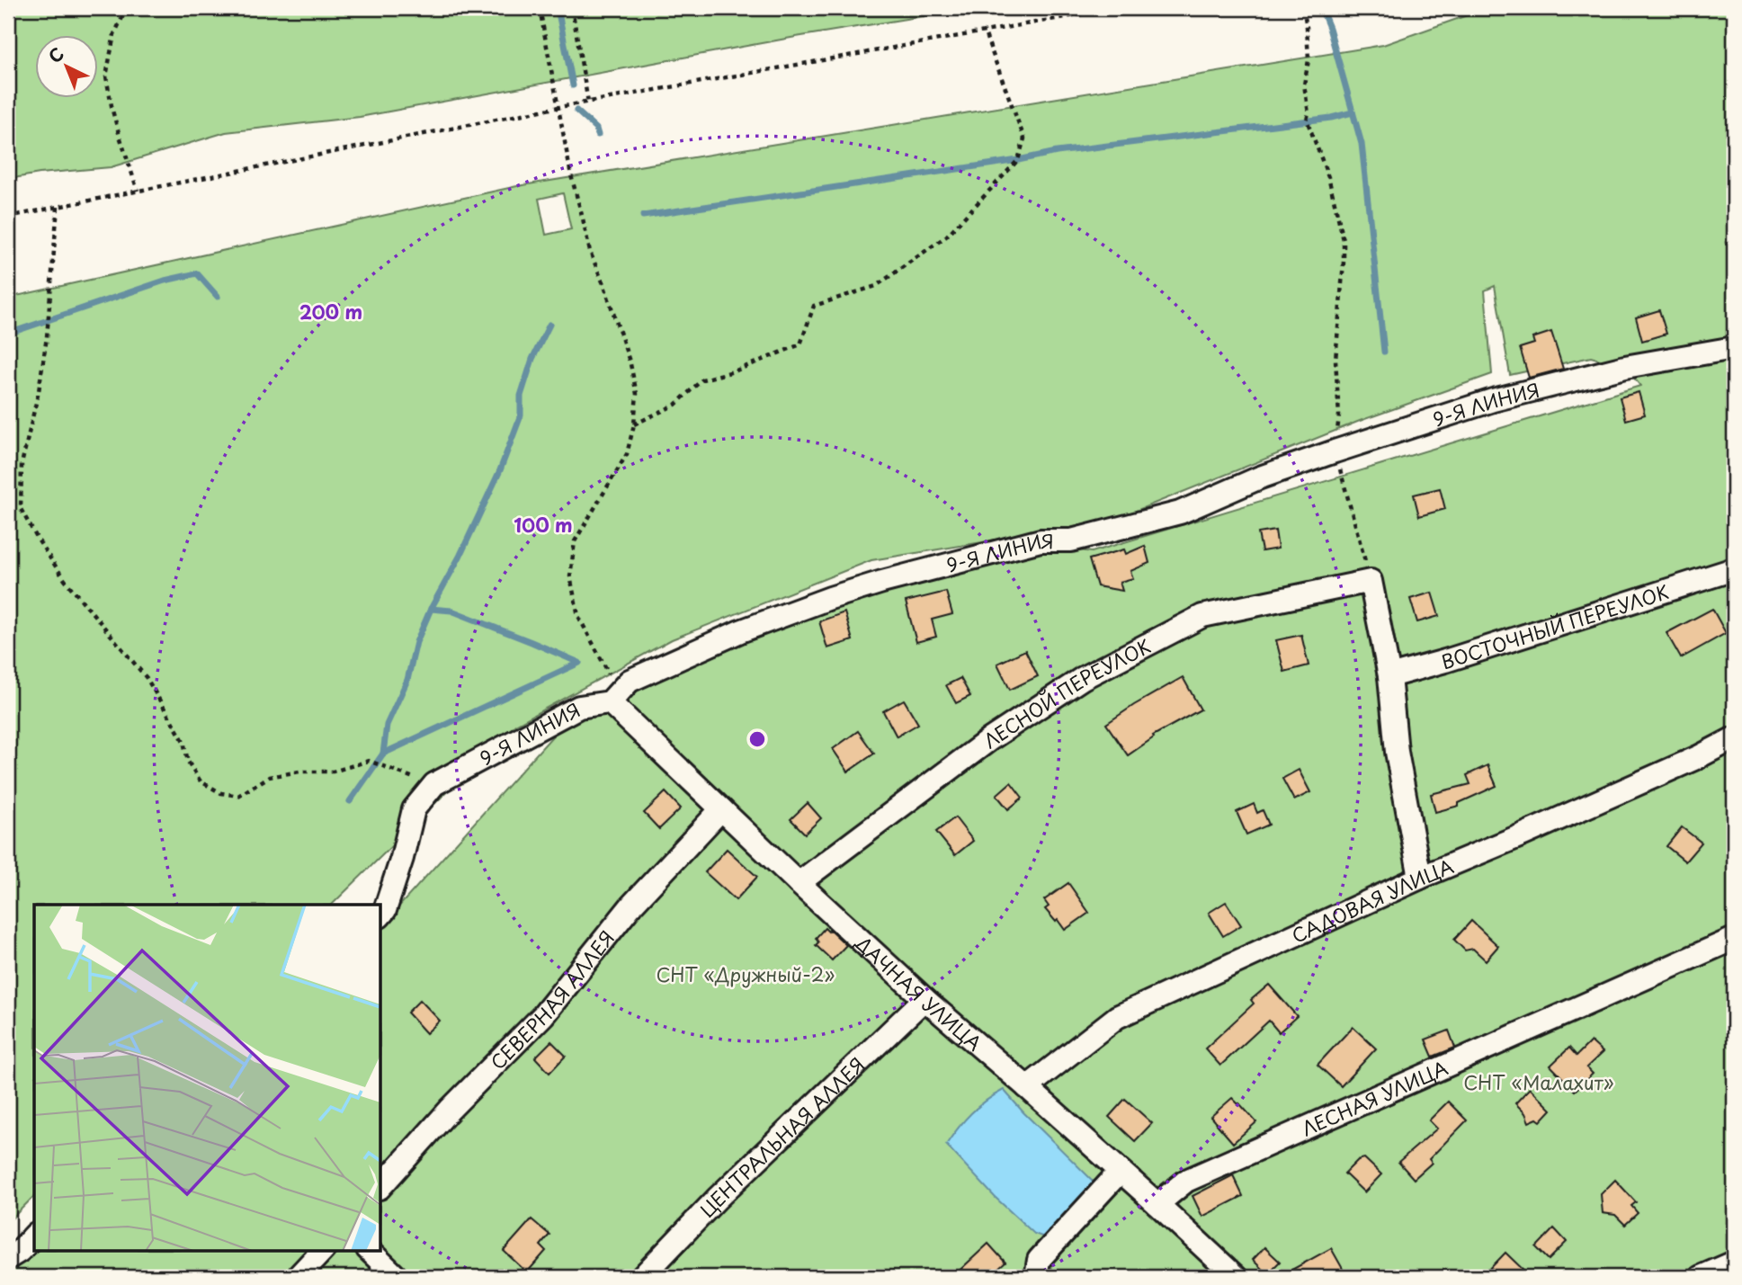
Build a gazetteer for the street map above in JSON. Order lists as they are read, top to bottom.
{
  "streets": {
    "street": [
      "9-Я ЛИНИЯ",
      "ВОСТОЧНЫЙ ПЕРЕУЛОК",
      "ЛЕСНОЙ ПЕРЕУЛОК",
      "САДОВАЯ УЛИЦА",
      "ДАЧНАЯ УЛИЦА",
      "СЕВЕРНАЯ АЛЛЕЯ",
      "ЛЕСНАЯ УЛИЦА",
      "ЦЕНТРАЛЬНАЯ АЛЛЕЯ"
    ]
  },
  "crossings": [
    ["9-Я ЛИНИЯ", "ДАЧНАЯ УЛИЦА"],
    ["ЛЕСНОЙ ПЕРЕУЛОК", "ДАЧНАЯ УЛИЦА"],
    ["САДОВАЯ УЛИЦА", "ДАЧНАЯ УЛИЦА"],
    ["ДАЧНАЯ УЛИЦА", "СЕВЕРНАЯ АЛЛЕЯ"],
    ["ДАЧНАЯ УЛИЦА", "ЛЕСНАЯ УЛИЦА"],
    ["ДАЧНАЯ УЛИЦА", "ЦЕНТРАЛЬНАЯ АЛЛЕЯ"]
  ],
  "parks": ["СНТ «Дружный-2»", "СНТ «Малахит»"],
  "north": "top left",
  "rings": ["200 m", "100 m"]
}
